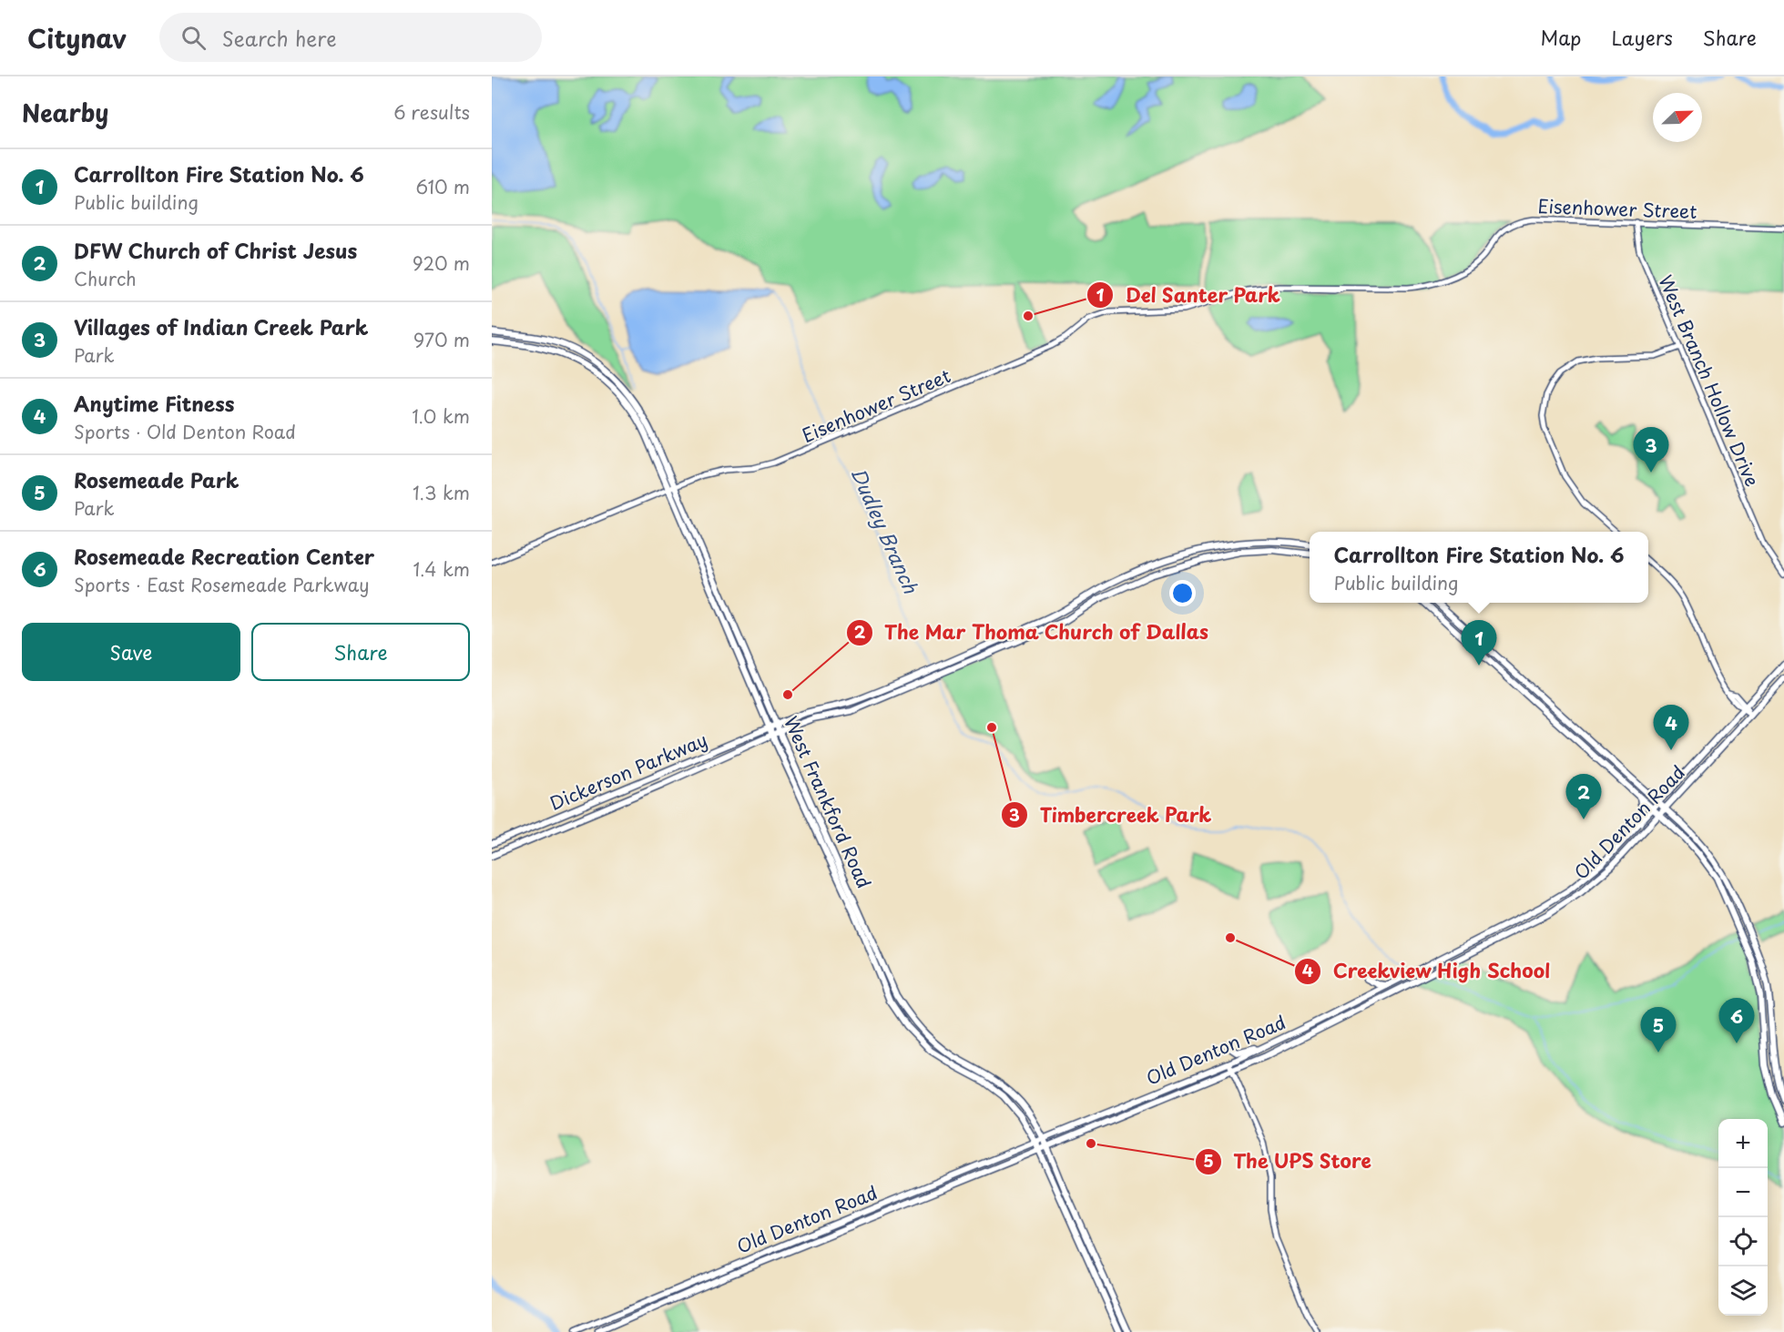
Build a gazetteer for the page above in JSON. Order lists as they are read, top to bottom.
{
  "streets": {
    "main road": ["Dickerson Parkway", "West Frankford Road", "Old Denton Road"],
    "street": ["Eisenhower Street", "West Branch Hollow Drive"]
  },
  "crossings": [
    ["Eisenhower Street", "West Branch Hollow Drive"],
    ["Eisenhower Street", "West Frankford Road"],
    ["Dickerson Parkway", "West Frankford Road"],
    ["West Frankford Road", "Old Denton Road"]
  ],
  "water": ["Dudley Branch"],
  "places": [
    "Del Santer Park",
    "The Mar Thoma Church of Dallas",
    "Timbercreek Park",
    "Creekview High School",
    "The UPS Store"
  ],
  "north": "top right",
  "page": {
    "header": "Citynav",
    "search": "Search here",
    "nav": ["Map", "Layers", "Share"],
    "heading": ["Nearby", "6 results"],
    "list": [
      {
        "mark": "1",
        "name": "Carrollton Fire Station No. 6",
        "note": "Public building",
        "value": "610 m"
      },
      {
        "mark": "2",
        "name": "DFW Church of Christ Jesus",
        "note": "Church",
        "value": "920 m"
      },
      {
        "mark": "3",
        "name": "Villages of Indian Creek Park",
        "note": "Park",
        "value": "970 m"
      },
      {
        "mark": "4",
        "name": "Anytime Fitness",
        "note": "Sports · Old Denton Road",
        "value": "1.0 km"
      },
      {
        "mark": "5",
        "name": "Rosemeade Park",
        "note": "Park",
        "value": "1.3 km"
      },
      {
        "mark": "6",
        "name": "Rosemeade Recreation Center",
        "note": "Sports · East Rosemeade Parkway",
        "value": "1.4 km"
      }
    ],
    "pins": [
      "3",
      "1",
      "4",
      "2",
      "6",
      "5"
    ],
    "popup": ["Carrollton Fire Station No. 6", "Public building"],
    "buttons": ["Save", "Share"],
    "map_buttons": ["+", "−"]
  }
}
